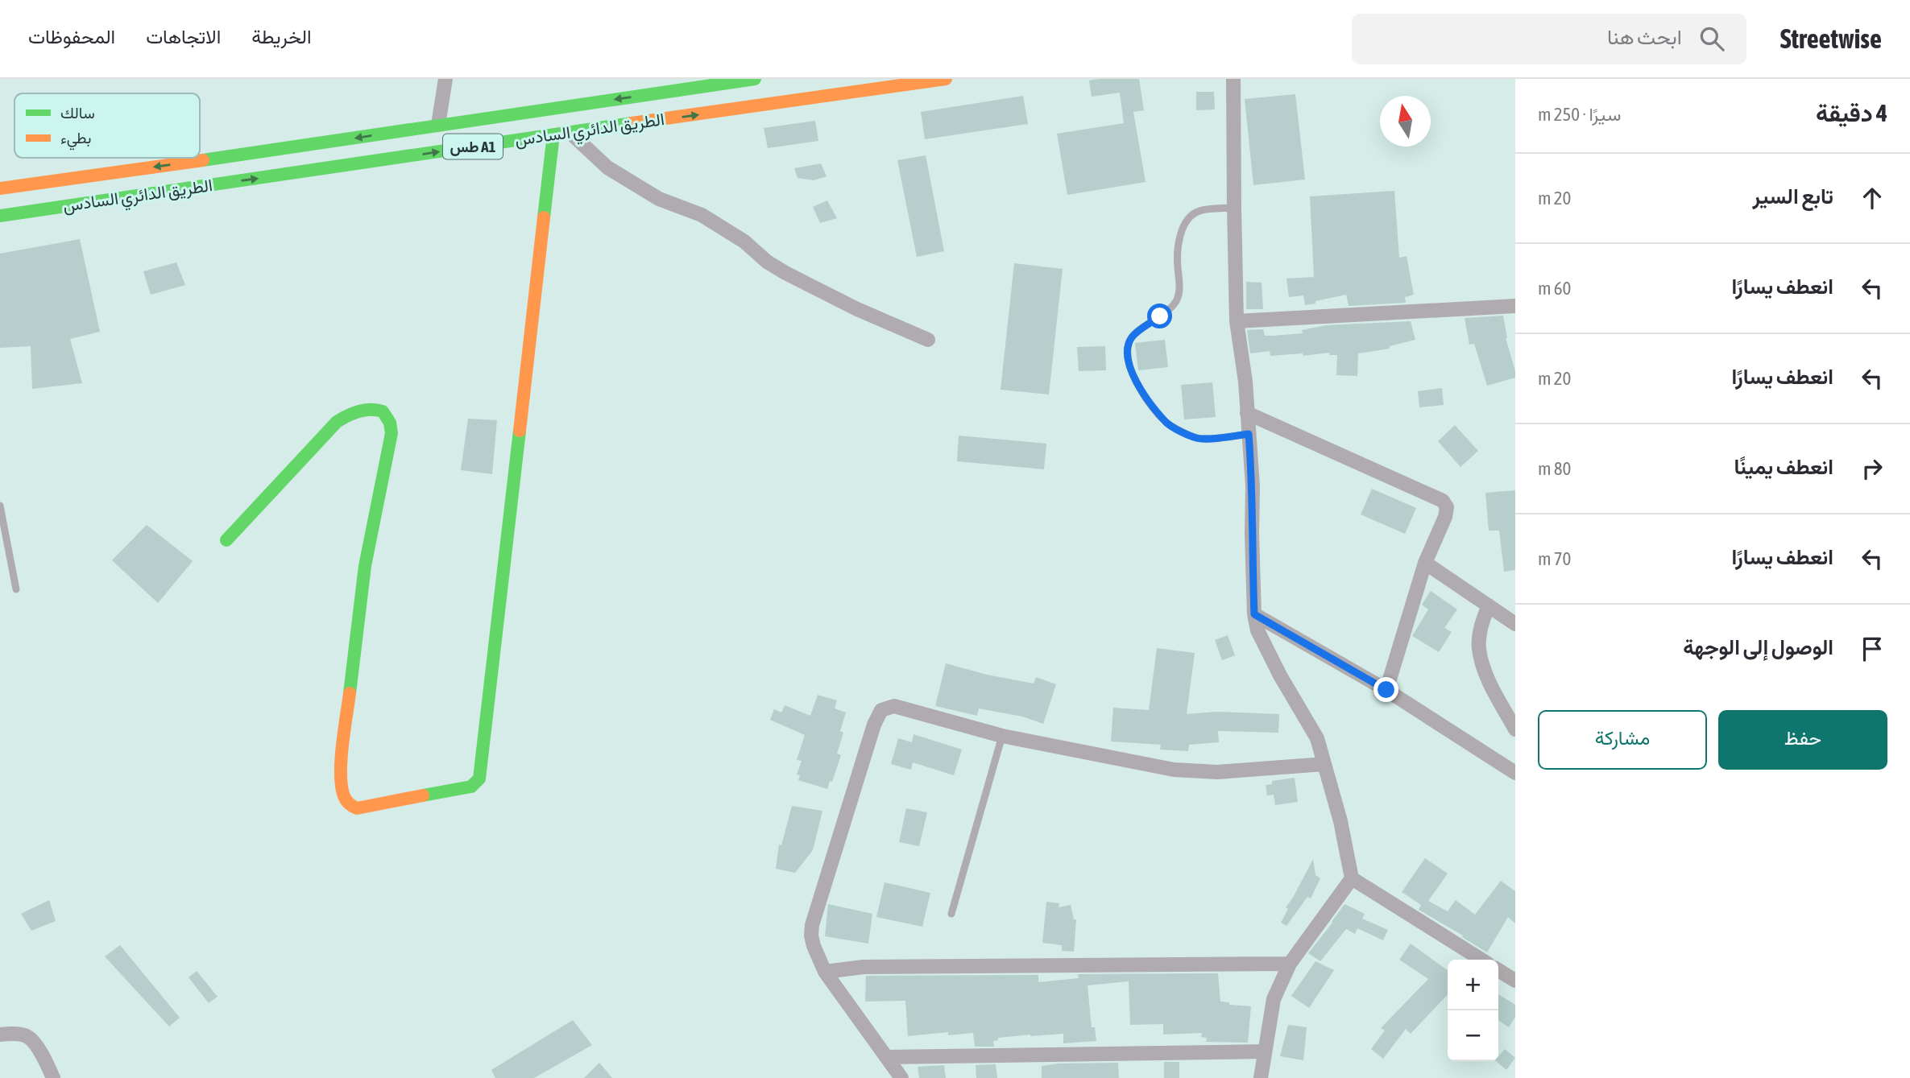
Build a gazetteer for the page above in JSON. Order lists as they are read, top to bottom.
{
  "streets": {
    "main road": ["الطريق الدائري السادس", "طس A1"]
  },
  "legend": ["سالك", "بطيء"],
  "north": "top",
  "page": {
    "header": "Streetwise",
    "search": "ابحث هنا",
    "nav": ["الخريطة", "الاتجاهات", "المحفوظات"],
    "heading": ["4 دقيقة", "سيرًا · 250 m"],
    "list": [
      ["تابع السير", "20 m"],
      ["انعطف يسارًا", "60 m"],
      ["انعطف يسارًا", "20 m"],
      ["انعطف يمينًا", "80 m"],
      ["انعطف يسارًا", "70 m"],
      "الوصول إلى الوجهة"
    ],
    "buttons": ["حفظ", "مشاركة"],
    "map_buttons": ["+", "−"]
  }
}
